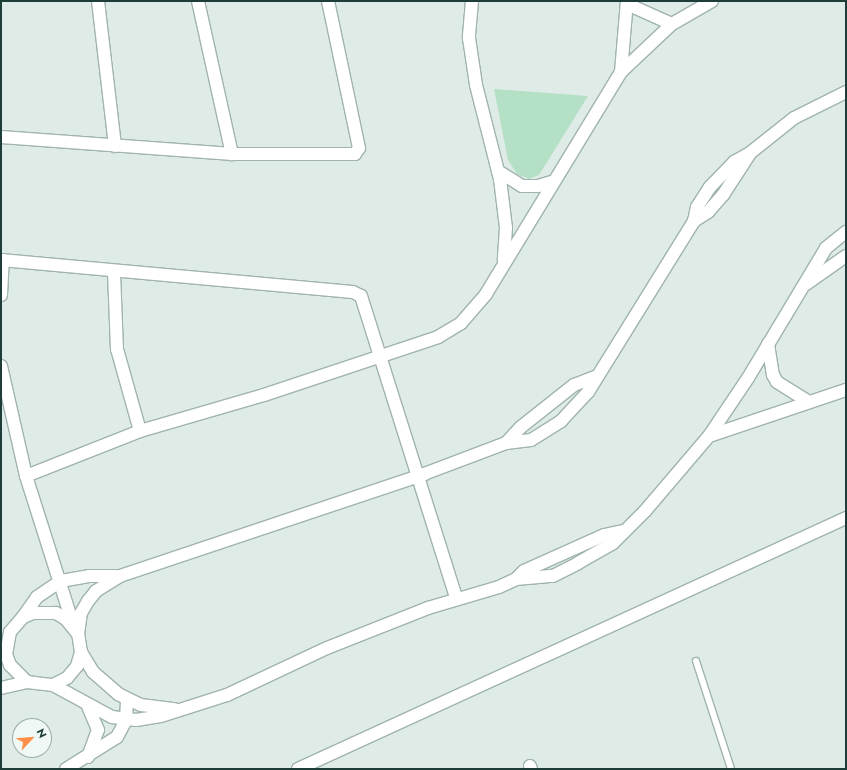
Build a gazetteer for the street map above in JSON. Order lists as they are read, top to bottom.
{
  "north": "top right"
}
